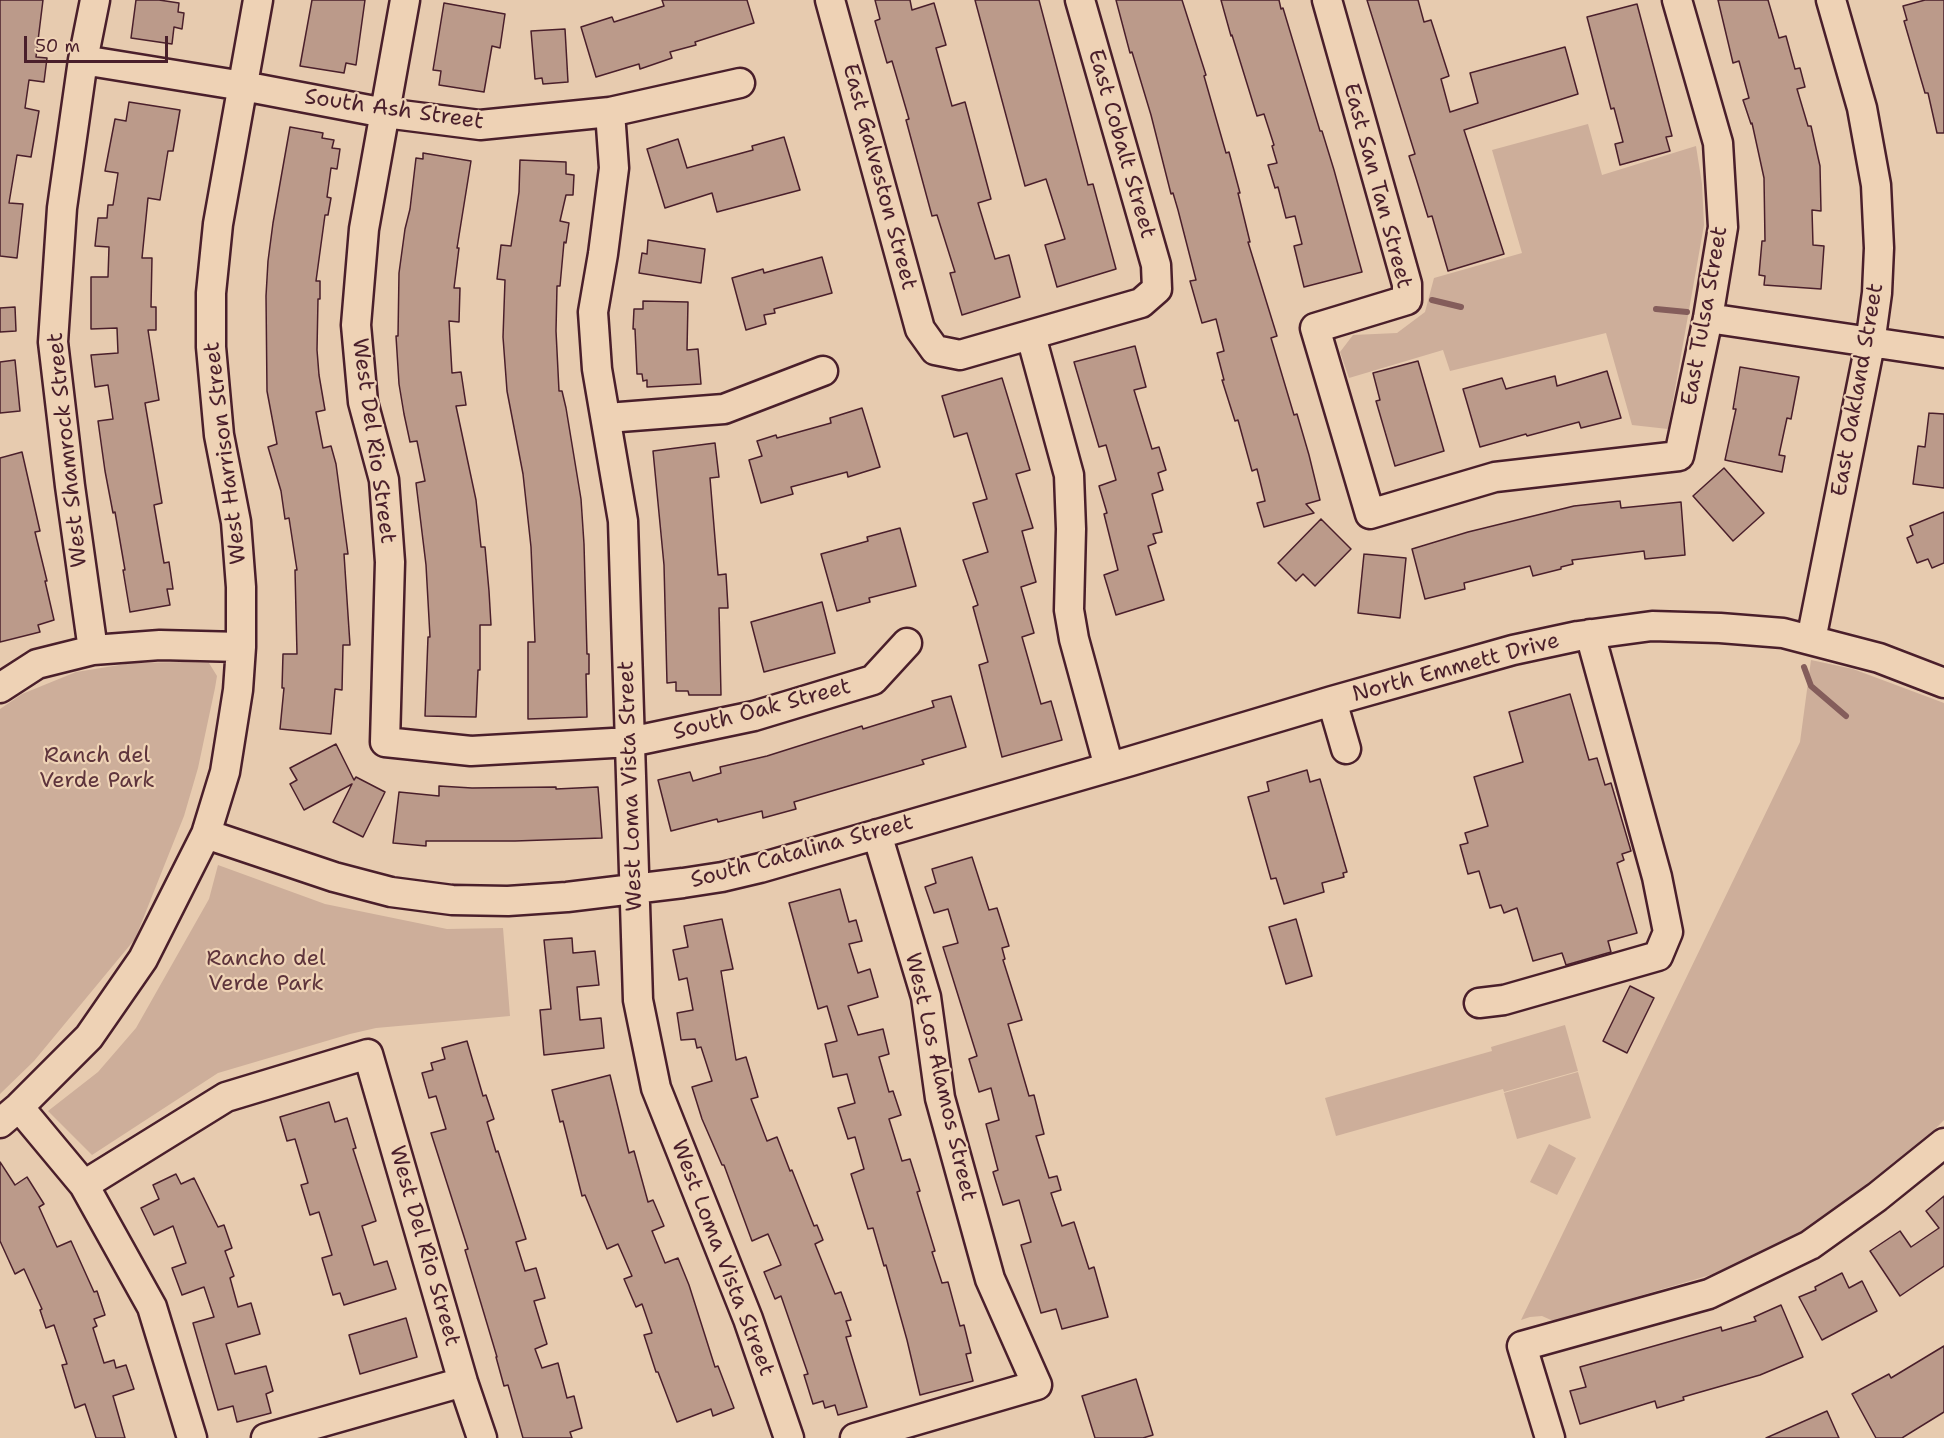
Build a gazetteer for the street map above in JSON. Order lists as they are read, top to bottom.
{
  "streets": {
    "street": [
      "South Ash Street",
      "East Cobalt Street",
      "East Galveston Street",
      "East San Tan Street",
      "East Tulsa Street",
      "East Oakland Street",
      "West Del Rio Street",
      "West Shamrock Street",
      "West Harrison Street",
      "North Emmett Drive",
      "South Oak Street",
      "West Loma Vista Street",
      "South Catalina Street",
      "West Los Alamos Street"
    ]
  },
  "crossings": [
    ["South Ash Street", "West Del Rio Street"],
    ["South Ash Street", "West Shamrock Street"],
    ["South Ash Street", "West Harrison Street"],
    ["South Ash Street", "West Loma Vista Street"],
    ["East Cobalt Street", "East Galveston Street"],
    ["East San Tan Street", "East Tulsa Street"],
    ["East Oakland Street", "North Emmett Drive"],
    ["West Del Rio Street", "South Oak Street"],
    ["West Harrison Street", "South Catalina Street"],
    ["North Emmett Drive", "South Catalina Street"],
    ["South Oak Street", "West Loma Vista Street"],
    ["West Loma Vista Street", "South Catalina Street"],
    ["South Catalina Street", "West Los Alamos Street"]
  ],
  "parks": ["Ranch del Verde Park", "Rancho del Verde Park"],
  "scale_bar": "50 m"
}
